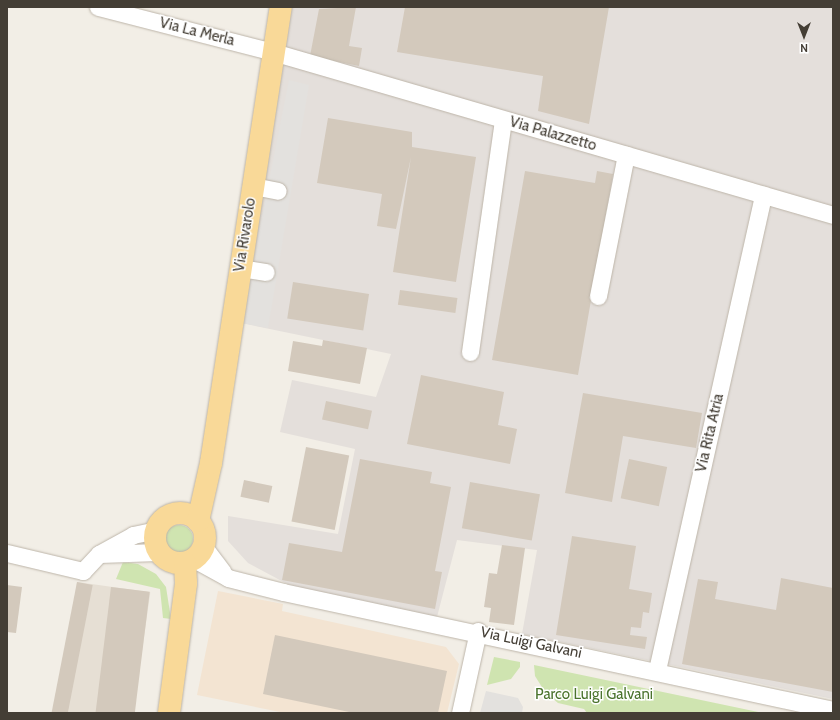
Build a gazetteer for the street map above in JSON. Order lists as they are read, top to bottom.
{
  "streets": {
    "main road": ["Via Rivarolo"],
    "street": [
      "Via La Merla",
      "Via Palazzetto",
      "Via Rita Atria",
      "Via Luigi Galvani"
    ]
  },
  "crossings": [
    ["Via La Merla", "Via Palazzetto"],
    ["Via La Merla", "Via Rivarolo"],
    ["Via Palazzetto", "Via Rivarolo"],
    ["Via Palazzetto", "Via Rita Atria"],
    ["Via Rita Atria", "Via Luigi Galvani"]
  ],
  "parks": ["Parco Luigi Galvani"],
  "north": "bottom"
}
